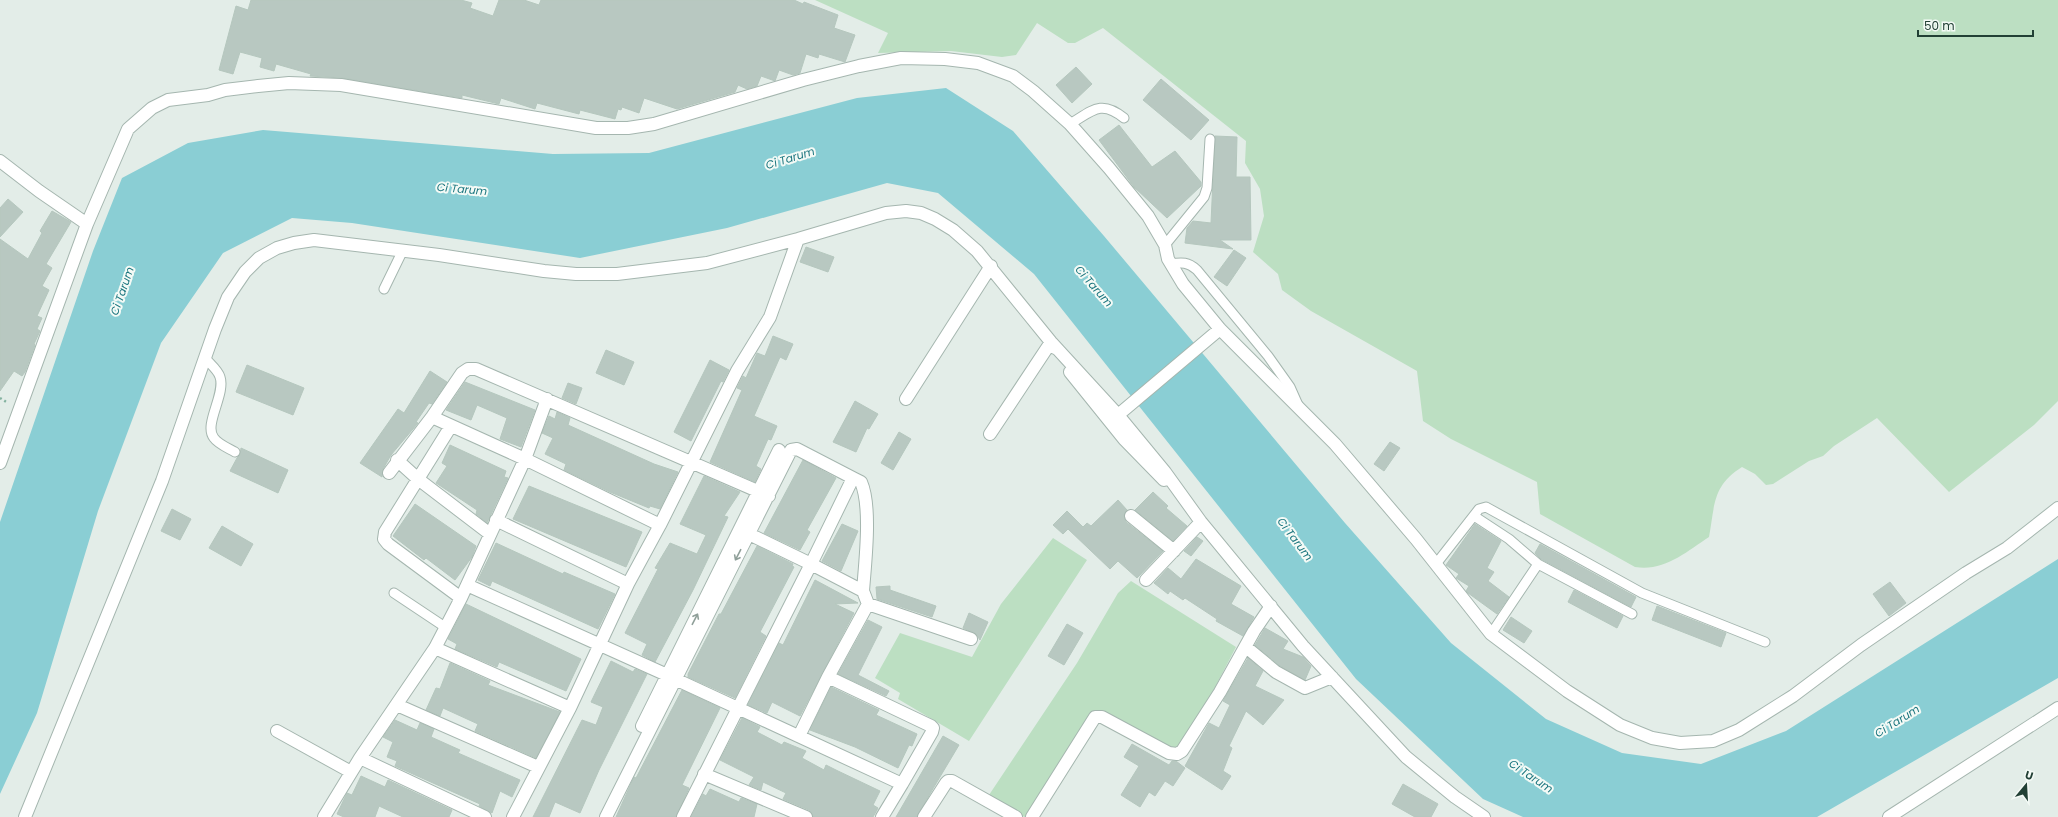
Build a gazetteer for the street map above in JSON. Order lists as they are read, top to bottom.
{
  "water": ["Ci Tarum"],
  "scale_bar": "50 m",
  "north": "top"
}
